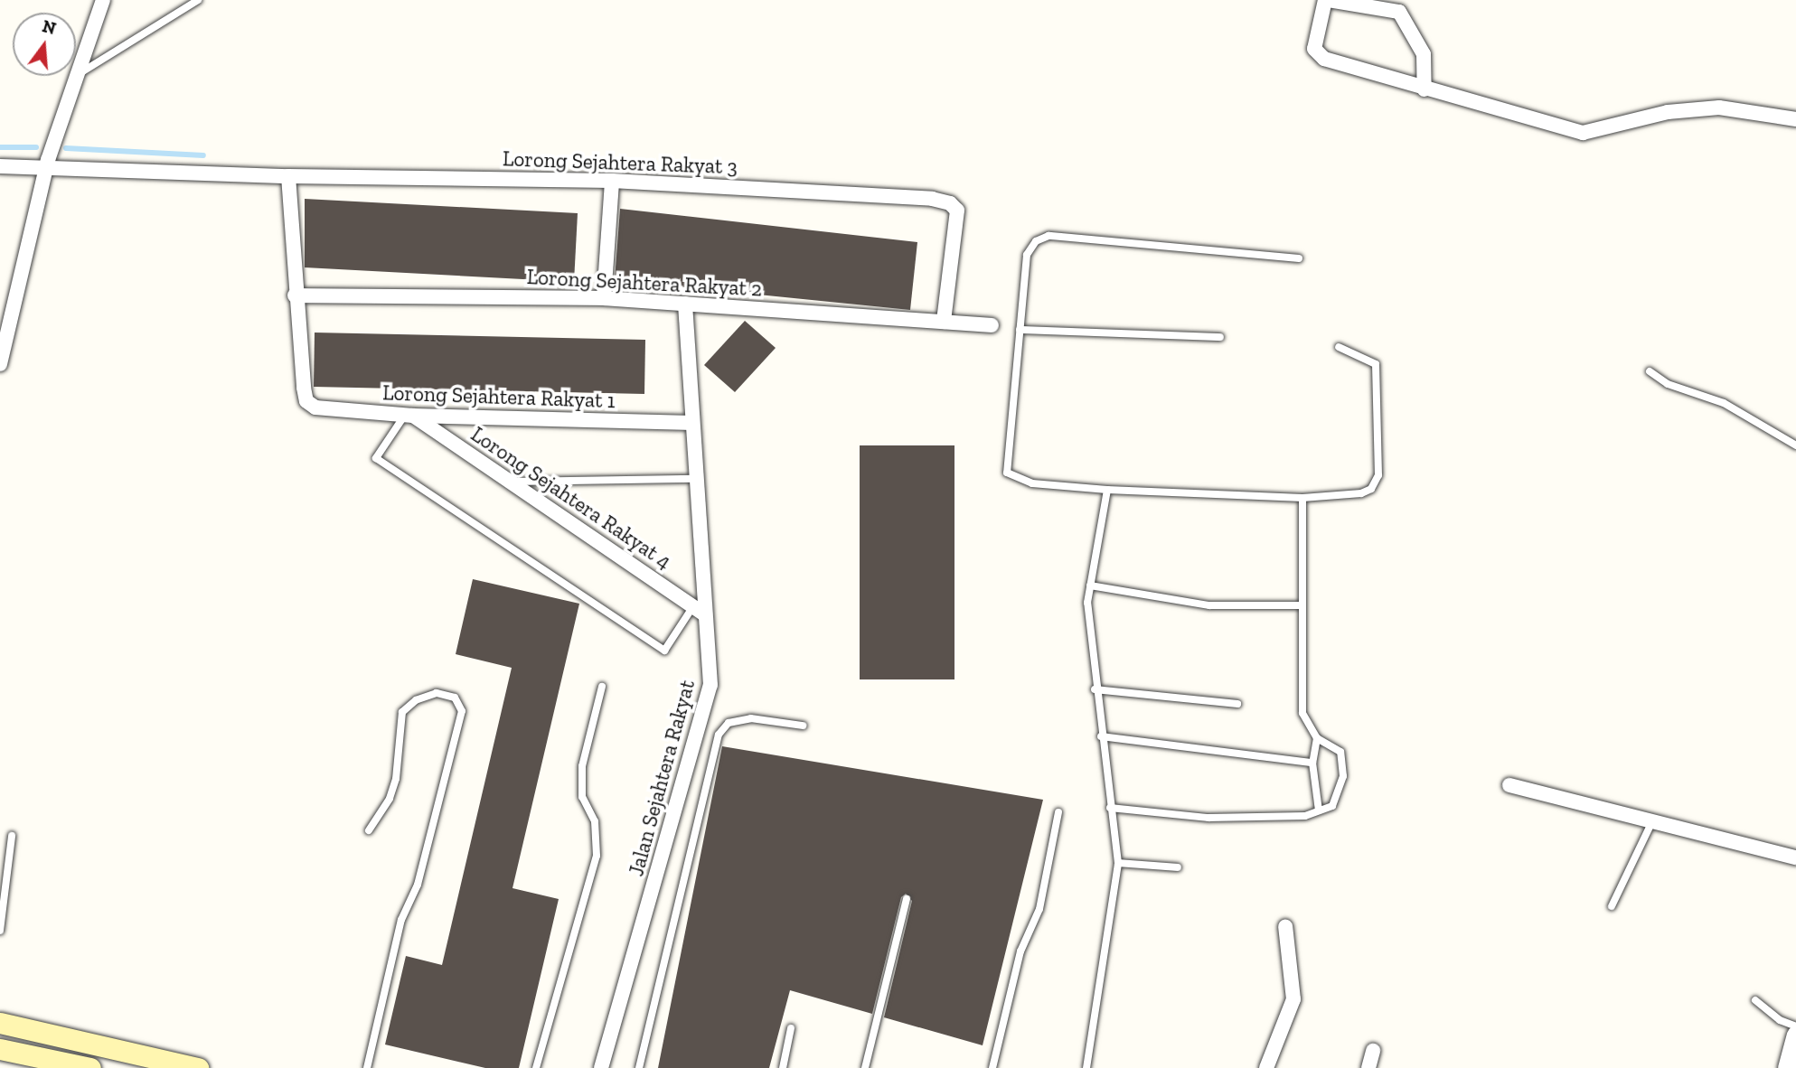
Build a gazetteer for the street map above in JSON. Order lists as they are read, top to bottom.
{
  "streets": {
    "street": [
      "Lorong Sejahtera Rakyat 3",
      "Lorong Sejahtera Rakyat 2",
      "Lorong Sejahtera Rakyat 1",
      "Lorong Sejahtera Rakyat 4",
      "Jalan Sejahtera Rakyat"
    ]
  },
  "crossings": [
    ["Lorong Sejahtera Rakyat 3", "Lorong Sejahtera Rakyat 2"],
    ["Lorong Sejahtera Rakyat 2", "Lorong Sejahtera Rakyat 1"],
    ["Lorong Sejahtera Rakyat 2", "Jalan Sejahtera Rakyat"],
    ["Lorong Sejahtera Rakyat 1", "Lorong Sejahtera Rakyat 4"],
    ["Lorong Sejahtera Rakyat 1", "Jalan Sejahtera Rakyat"],
    ["Lorong Sejahtera Rakyat 4", "Jalan Sejahtera Rakyat"]
  ],
  "north": "top"
}
